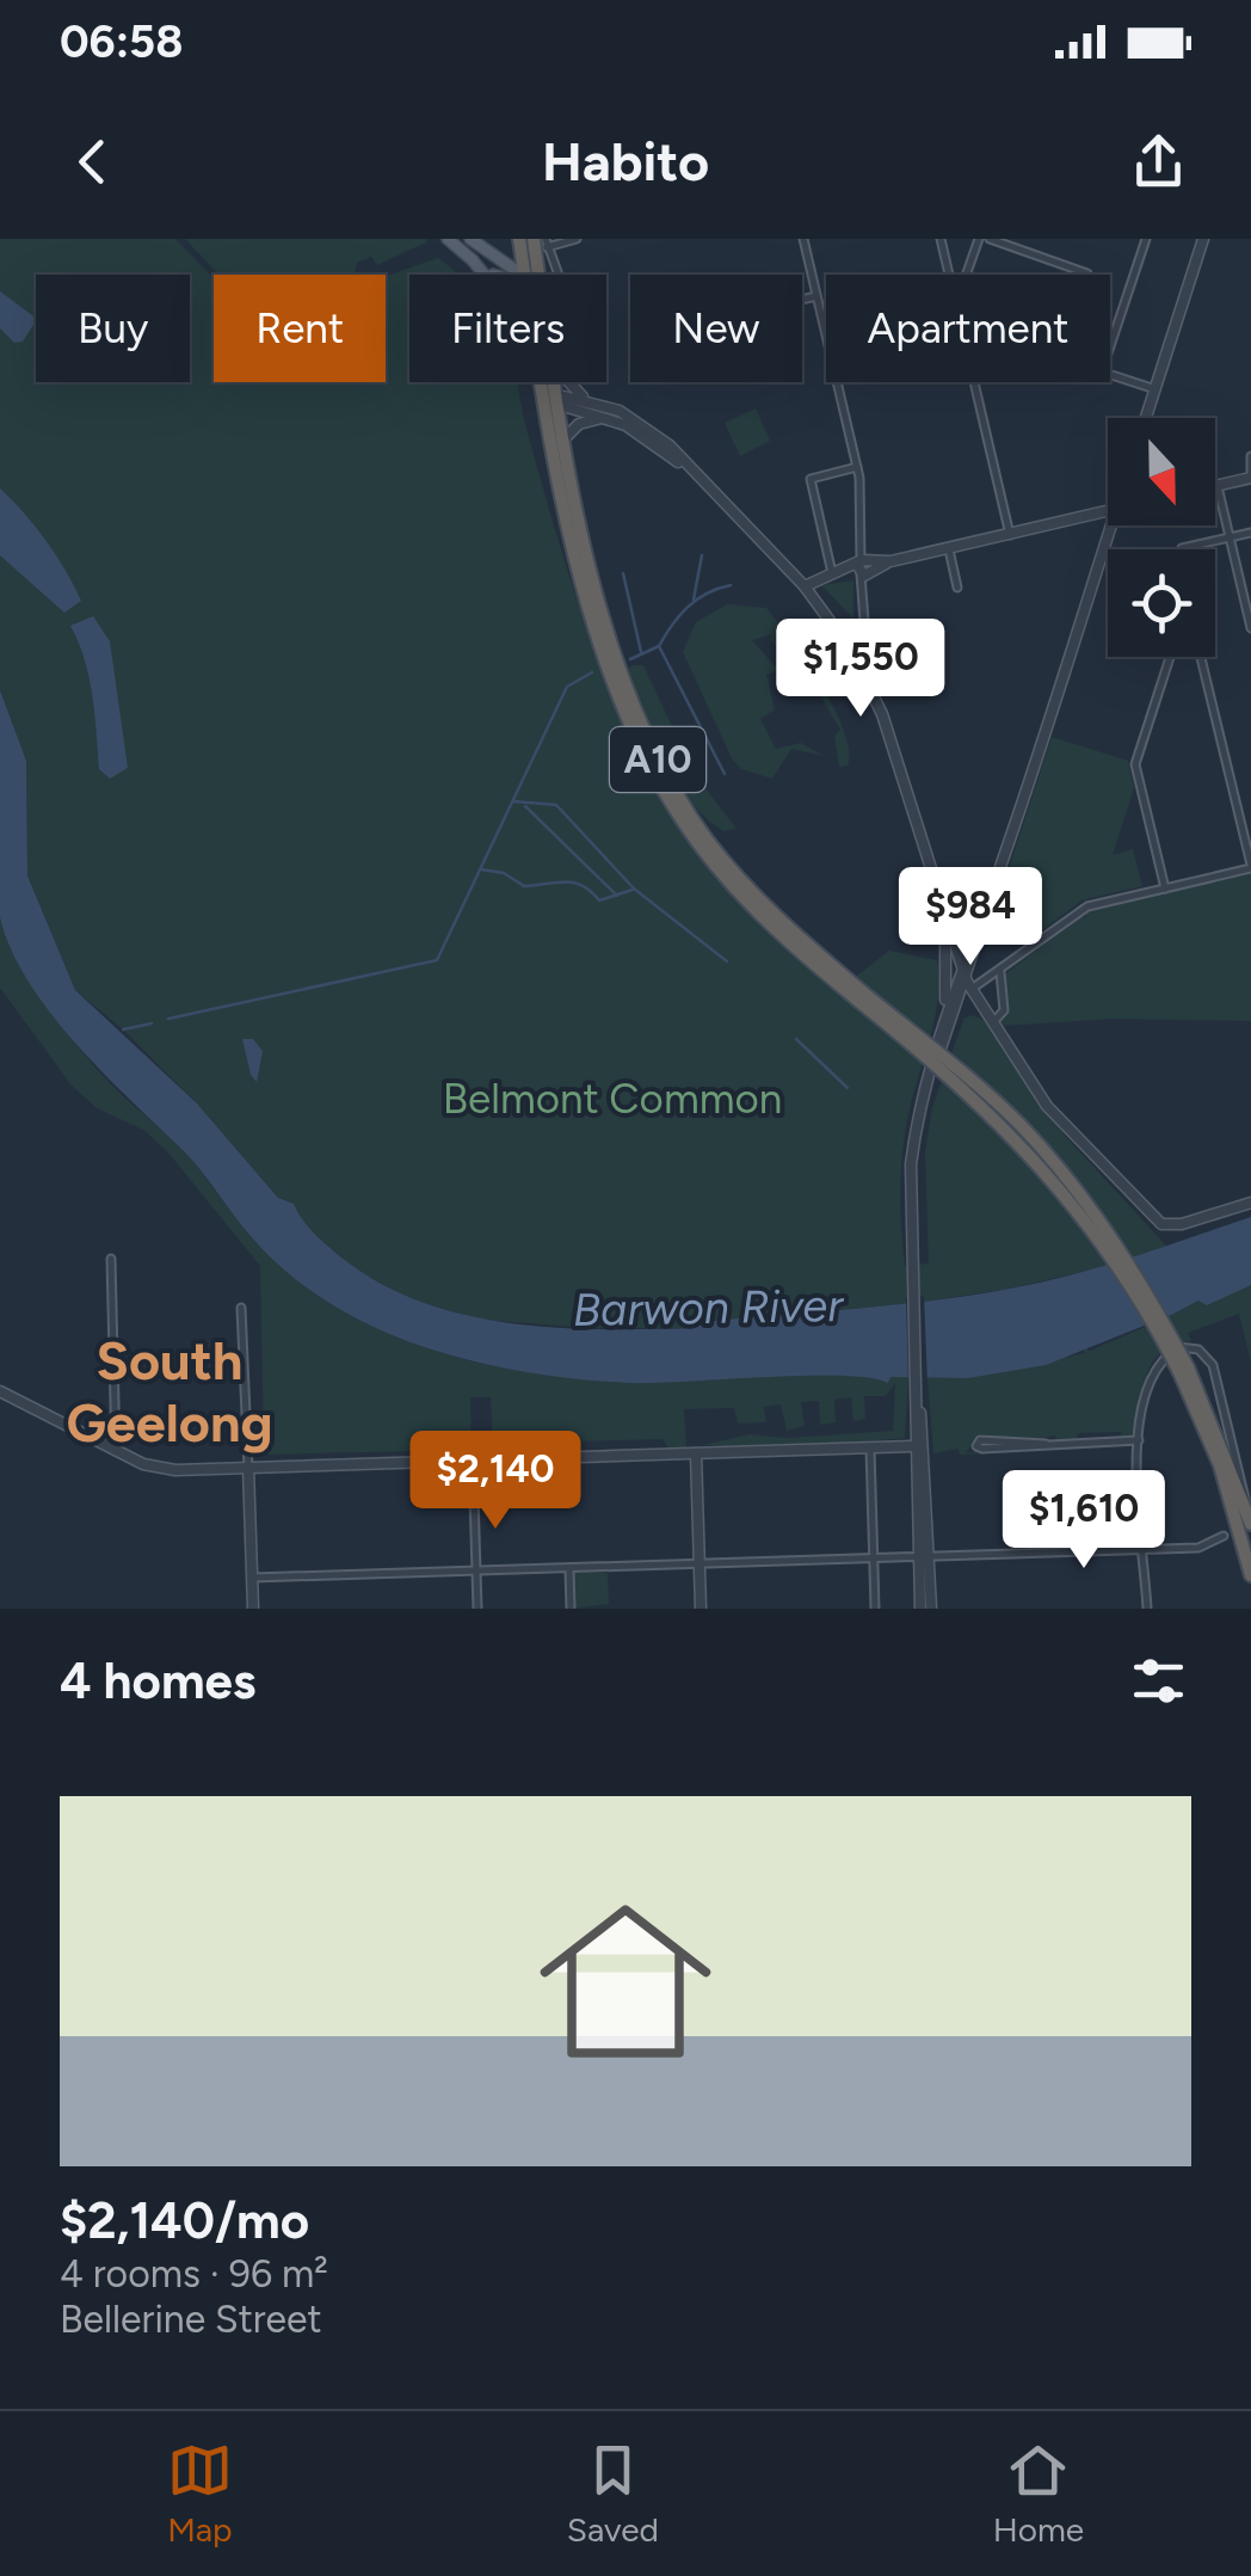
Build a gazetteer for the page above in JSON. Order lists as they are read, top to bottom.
{
  "streets": {
    "highway": ["A10"]
  },
  "districts": ["South Geelong"],
  "water": ["Barwon River"],
  "parks": ["Belmont Common"],
  "north": "bottom",
  "page": {
    "status": "06:58",
    "header": "Habito",
    "chip": [
      "Buy",
      "Rent",
      "Filters",
      "New",
      "Apartment"
    ],
    "price": [
      "$1,550",
      "$984",
      "$2,140",
      "$1,610"
    ],
    "heading": "4 homes",
    "list": [
      {
        "name": "$2,140/mo",
        "note": "4 rooms · 96 m² · Bellerine Street"
      }
    ],
    "tabs": ["Map", "Saved", "Home"]
  }
}
